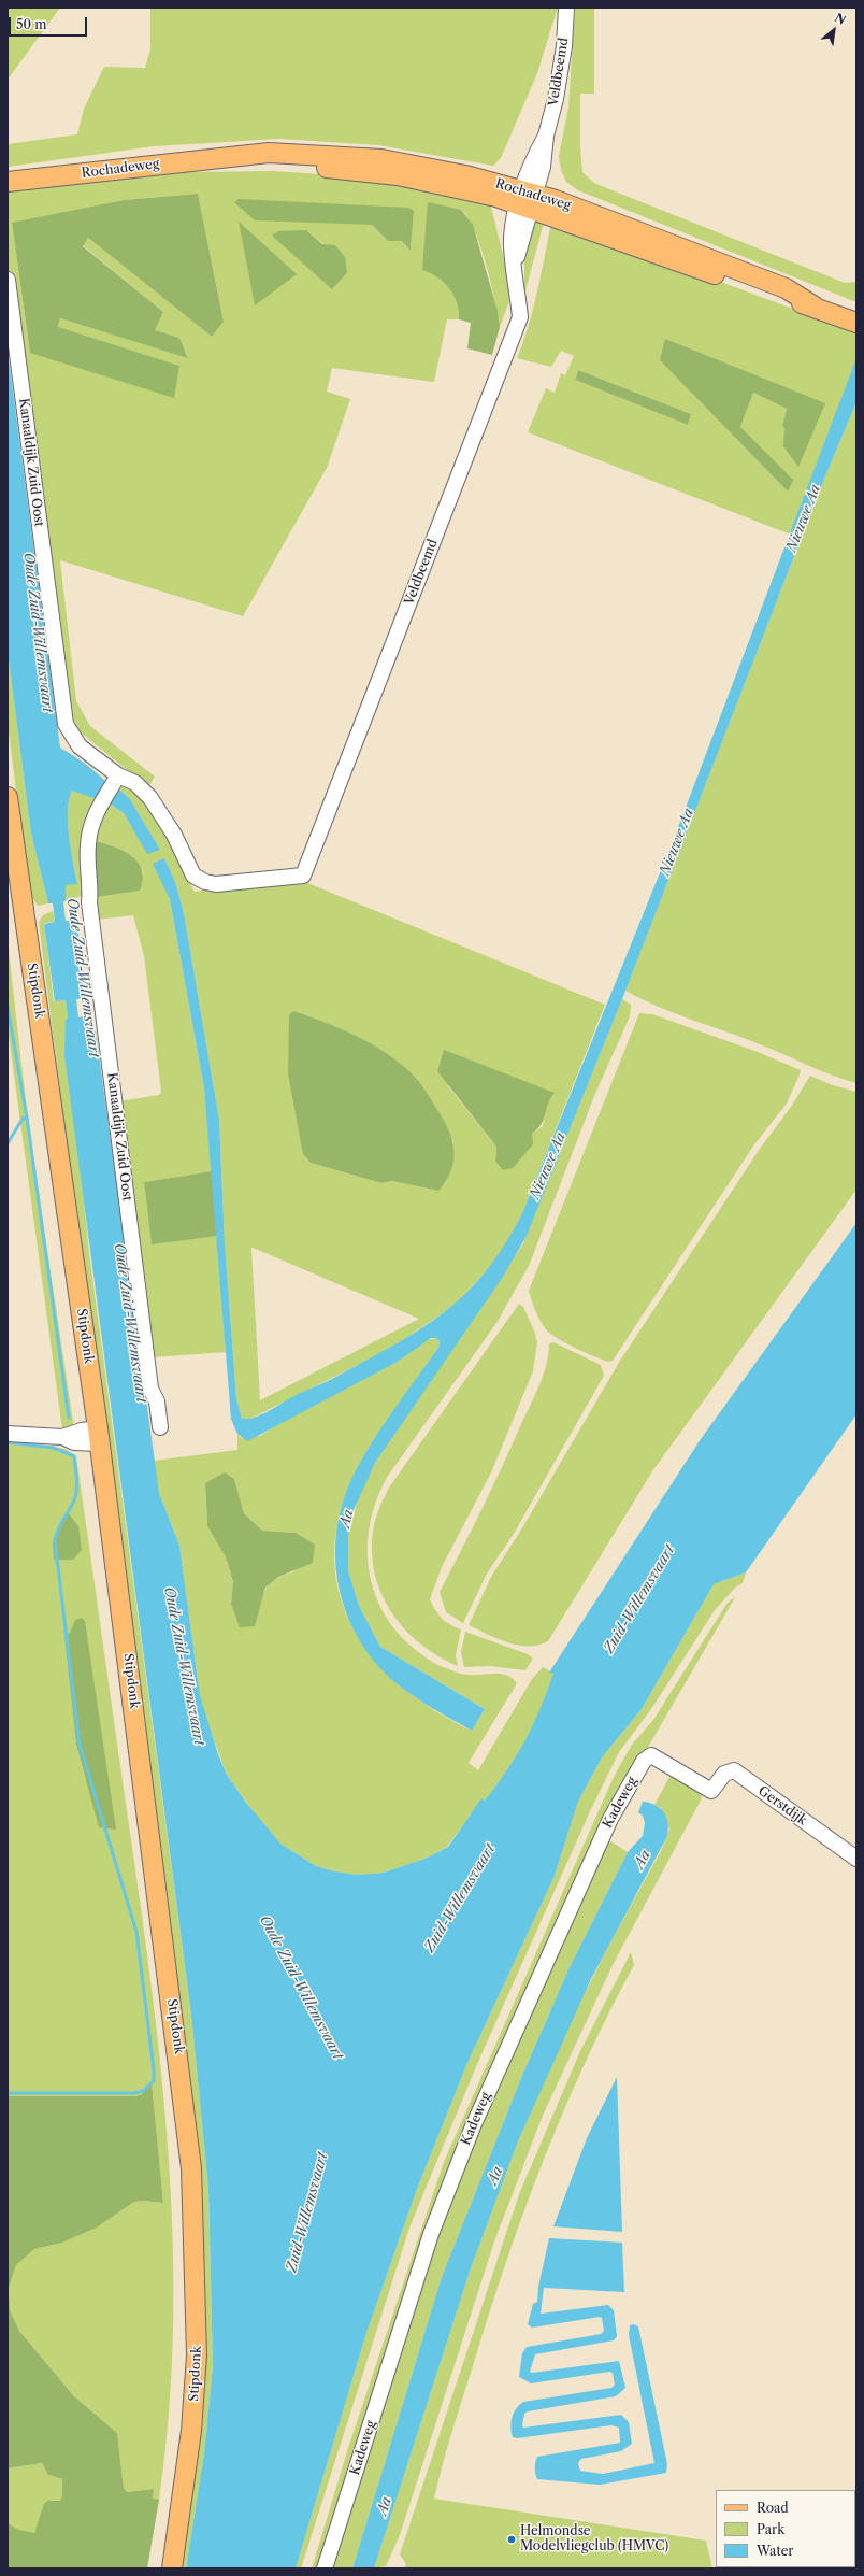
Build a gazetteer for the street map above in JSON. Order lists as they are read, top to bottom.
{
  "streets": {
    "main road": ["Rochadeweg", "Stipdonk"],
    "street": [
      "Veldbeemd",
      "Kanaaldijk Zuid Oost",
      "Kadeweg",
      "Gerstdijk"
    ]
  },
  "crossings": [
    ["Veldbeemd", "Rochadeweg"],
    ["Veldbeemd", "Kanaaldijk Zuid Oost"],
    ["Kadeweg", "Gerstdijk"]
  ],
  "water": [
    "Nieuwe Aa",
    "Oude Zuid-Willemsvaart",
    "Aa",
    "Zuid-Willemsvaart"
  ],
  "places": ["Helmondse Modelvliegclub (HMVC)"],
  "legend": ["Road", "Park", "Water"],
  "scale_bar": "50 m",
  "north": "top right"
}
